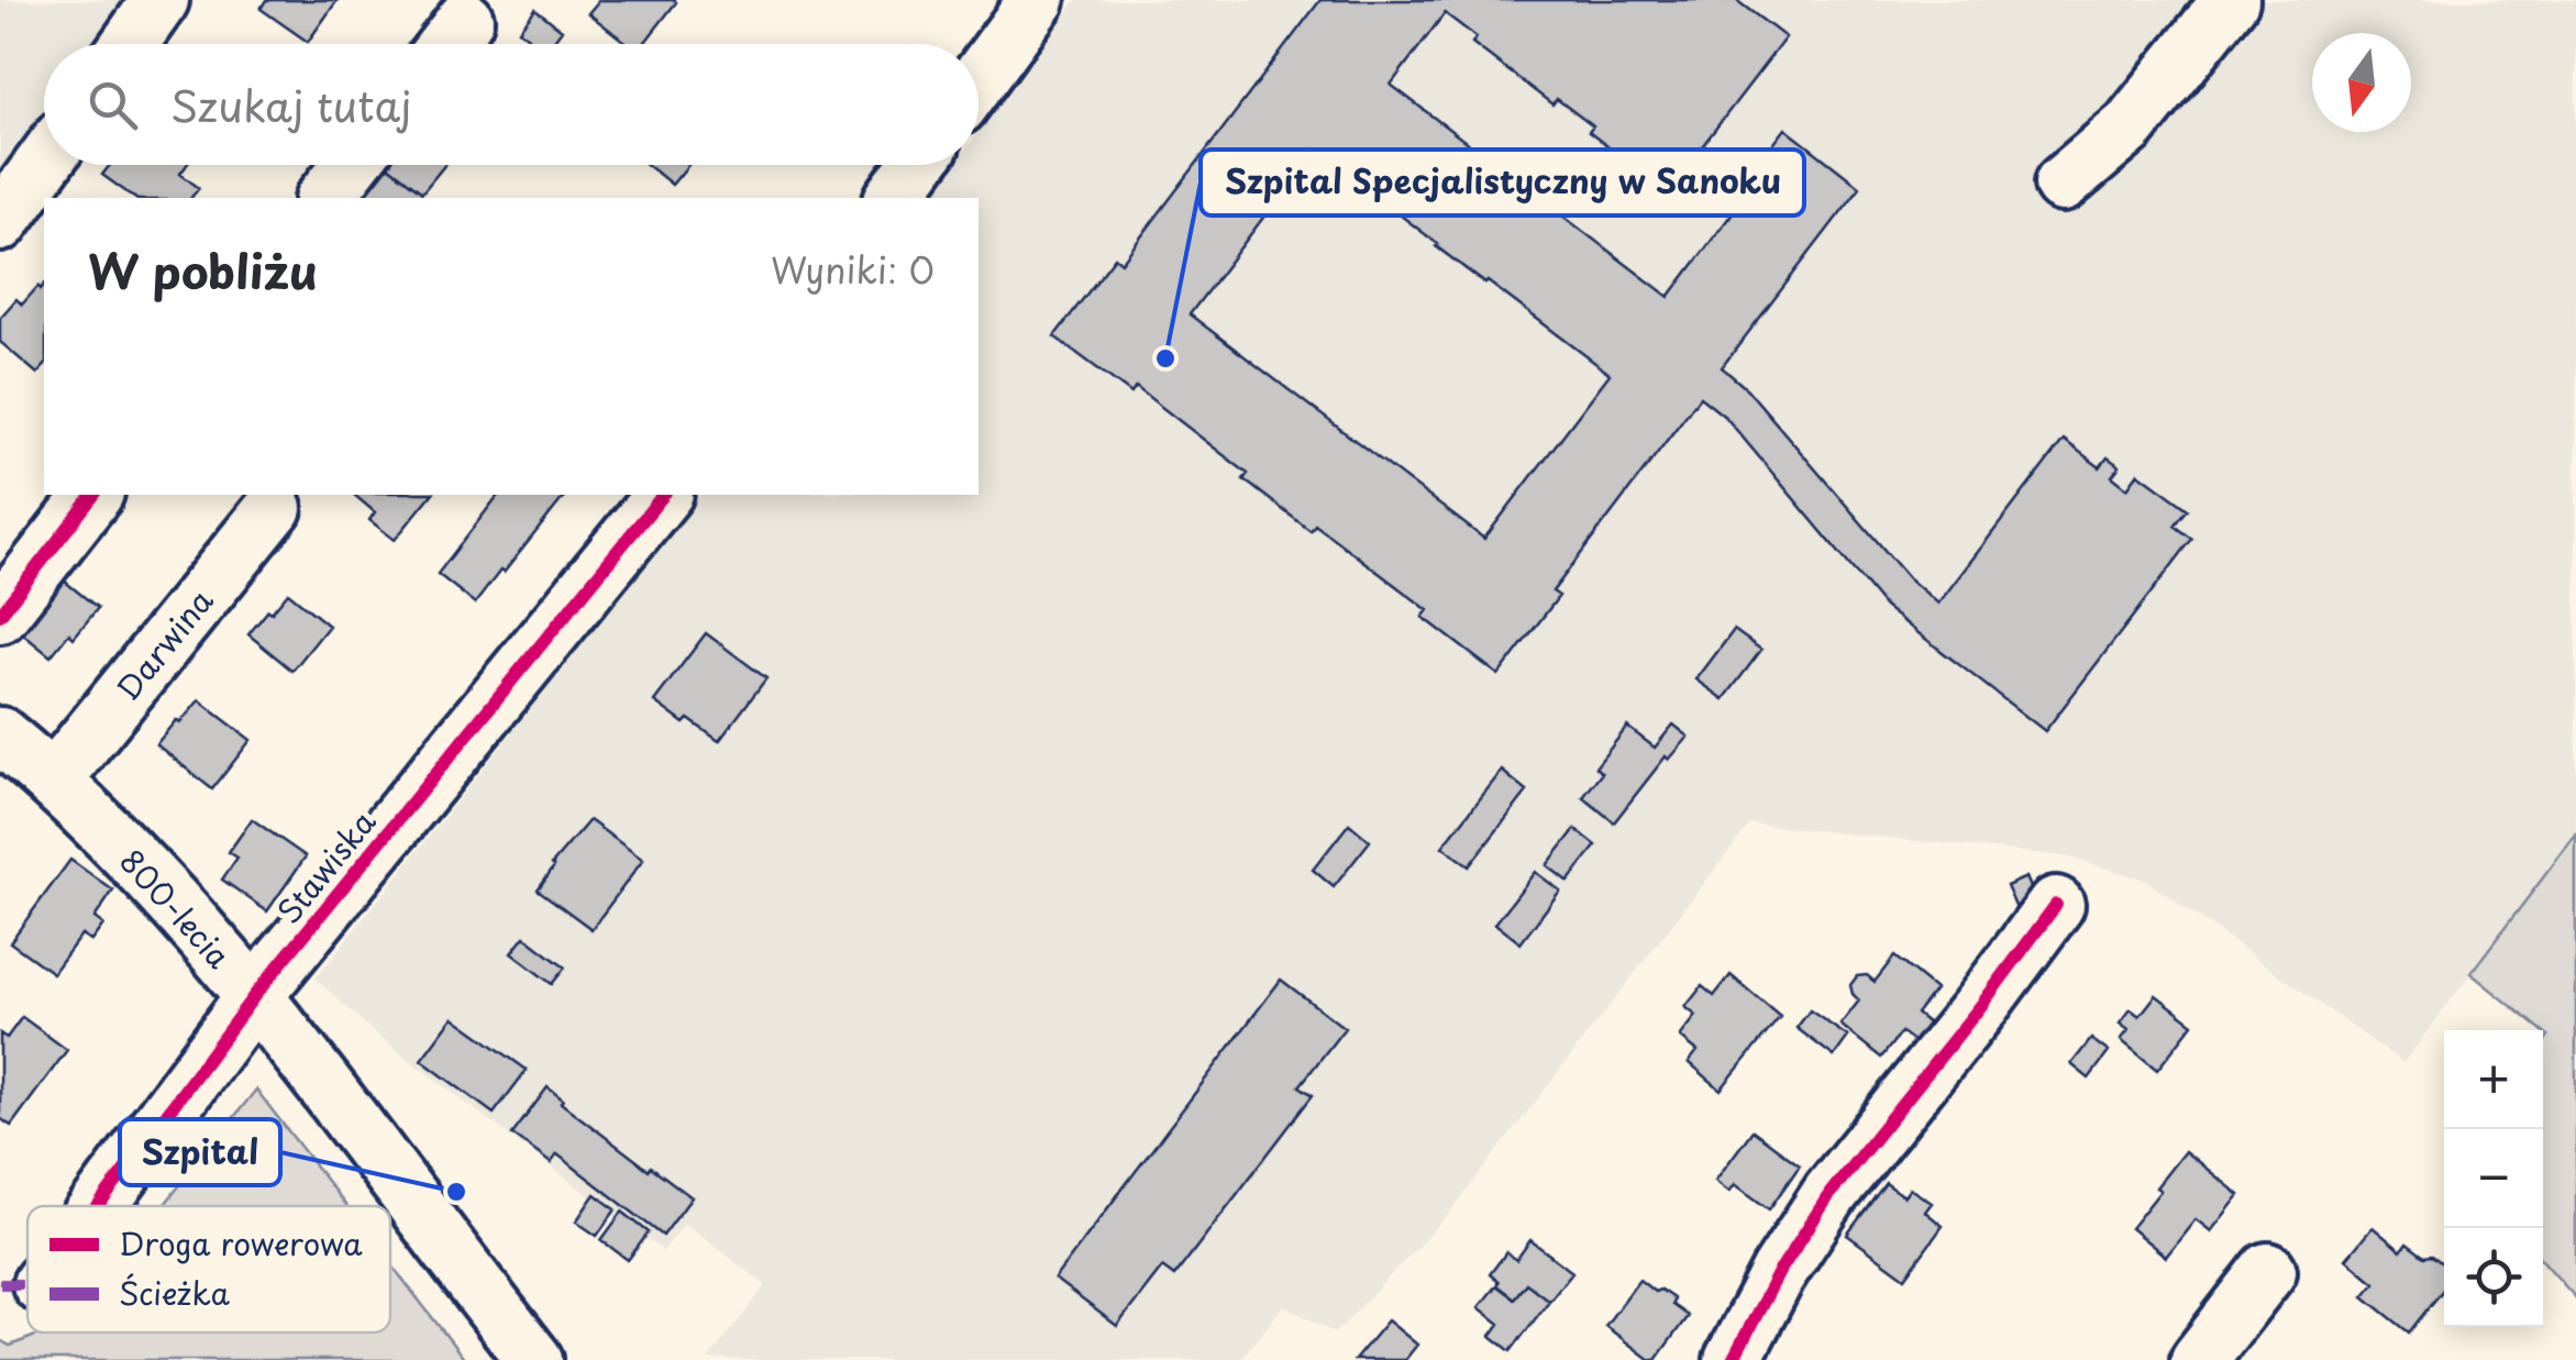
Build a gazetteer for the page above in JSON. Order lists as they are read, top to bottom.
{
  "streets": {
    "street": ["Darwina", "Stawiska", "800-lecia"]
  },
  "crossings": [
    ["Darwina", "800-lecia"],
    ["Stawiska", "800-lecia"]
  ],
  "places": ["Szpital Specjalistyczny w Sanoku", "Szpital"],
  "legend": ["Droga rowerowa", "Ścieżka"],
  "north": "bottom",
  "page": {
    "search": "Szukaj tutaj",
    "heading": ["W pobliżu", "Wyniki: 0"],
    "map_buttons": ["+", "−"]
  }
}
